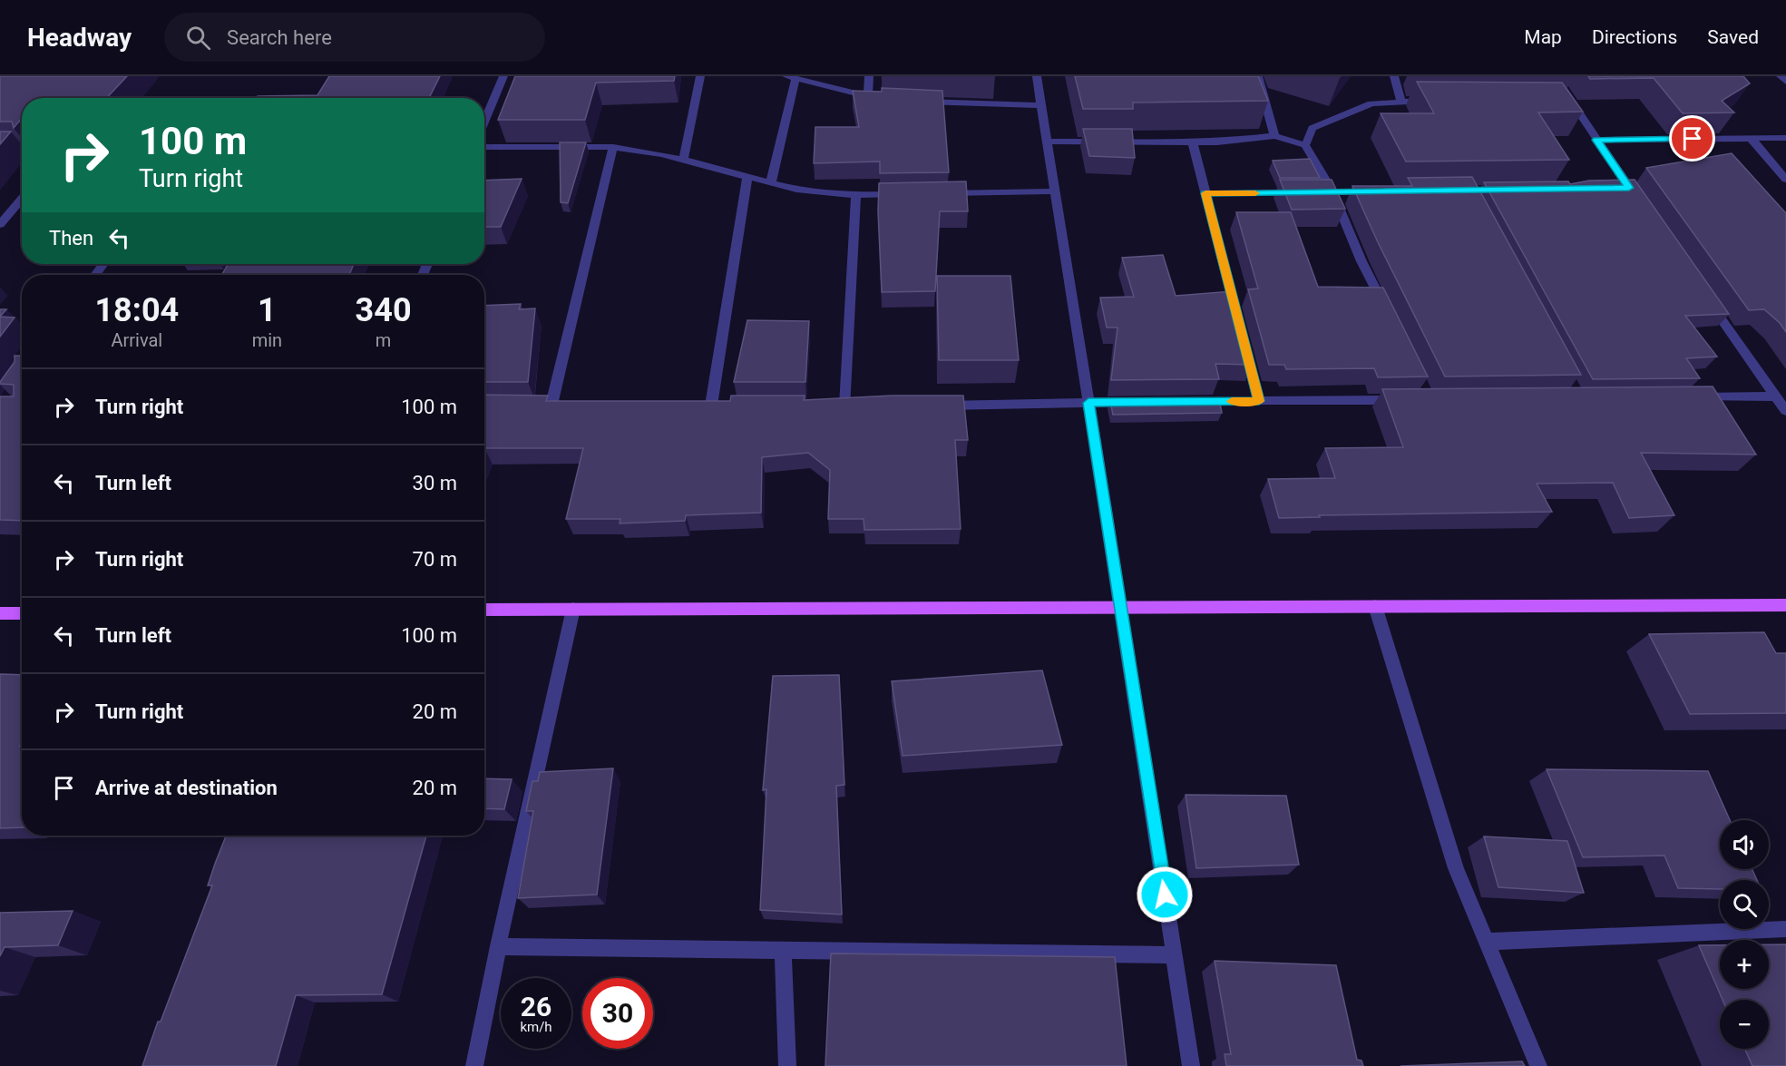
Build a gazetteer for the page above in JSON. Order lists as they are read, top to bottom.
{
  "page": {
    "header": "Headway",
    "search": "Search here",
    "nav": ["Map", "Directions", "Saved"],
    "turn": ["100 m", "Turn right"],
    "then": "Then",
    "eta": [
      "18:04",
      "Arrival",
      "1",
      "min",
      "340",
      "m"
    ],
    "list": [
      {
        "name": "Turn right",
        "value": "100 m"
      },
      {
        "name": "Turn left",
        "value": "30 m"
      },
      {
        "name": "Turn right",
        "value": "70 m"
      },
      {
        "name": "Turn left",
        "value": "100 m"
      },
      {
        "name": "Turn right",
        "value": "20 m"
      },
      {
        "name": "Arrive at destination",
        "value": "20 m"
      }
    ],
    "map_buttons": ["+", "−"],
    "speed": "26 km/h",
    "limit": "30"
  }
}
